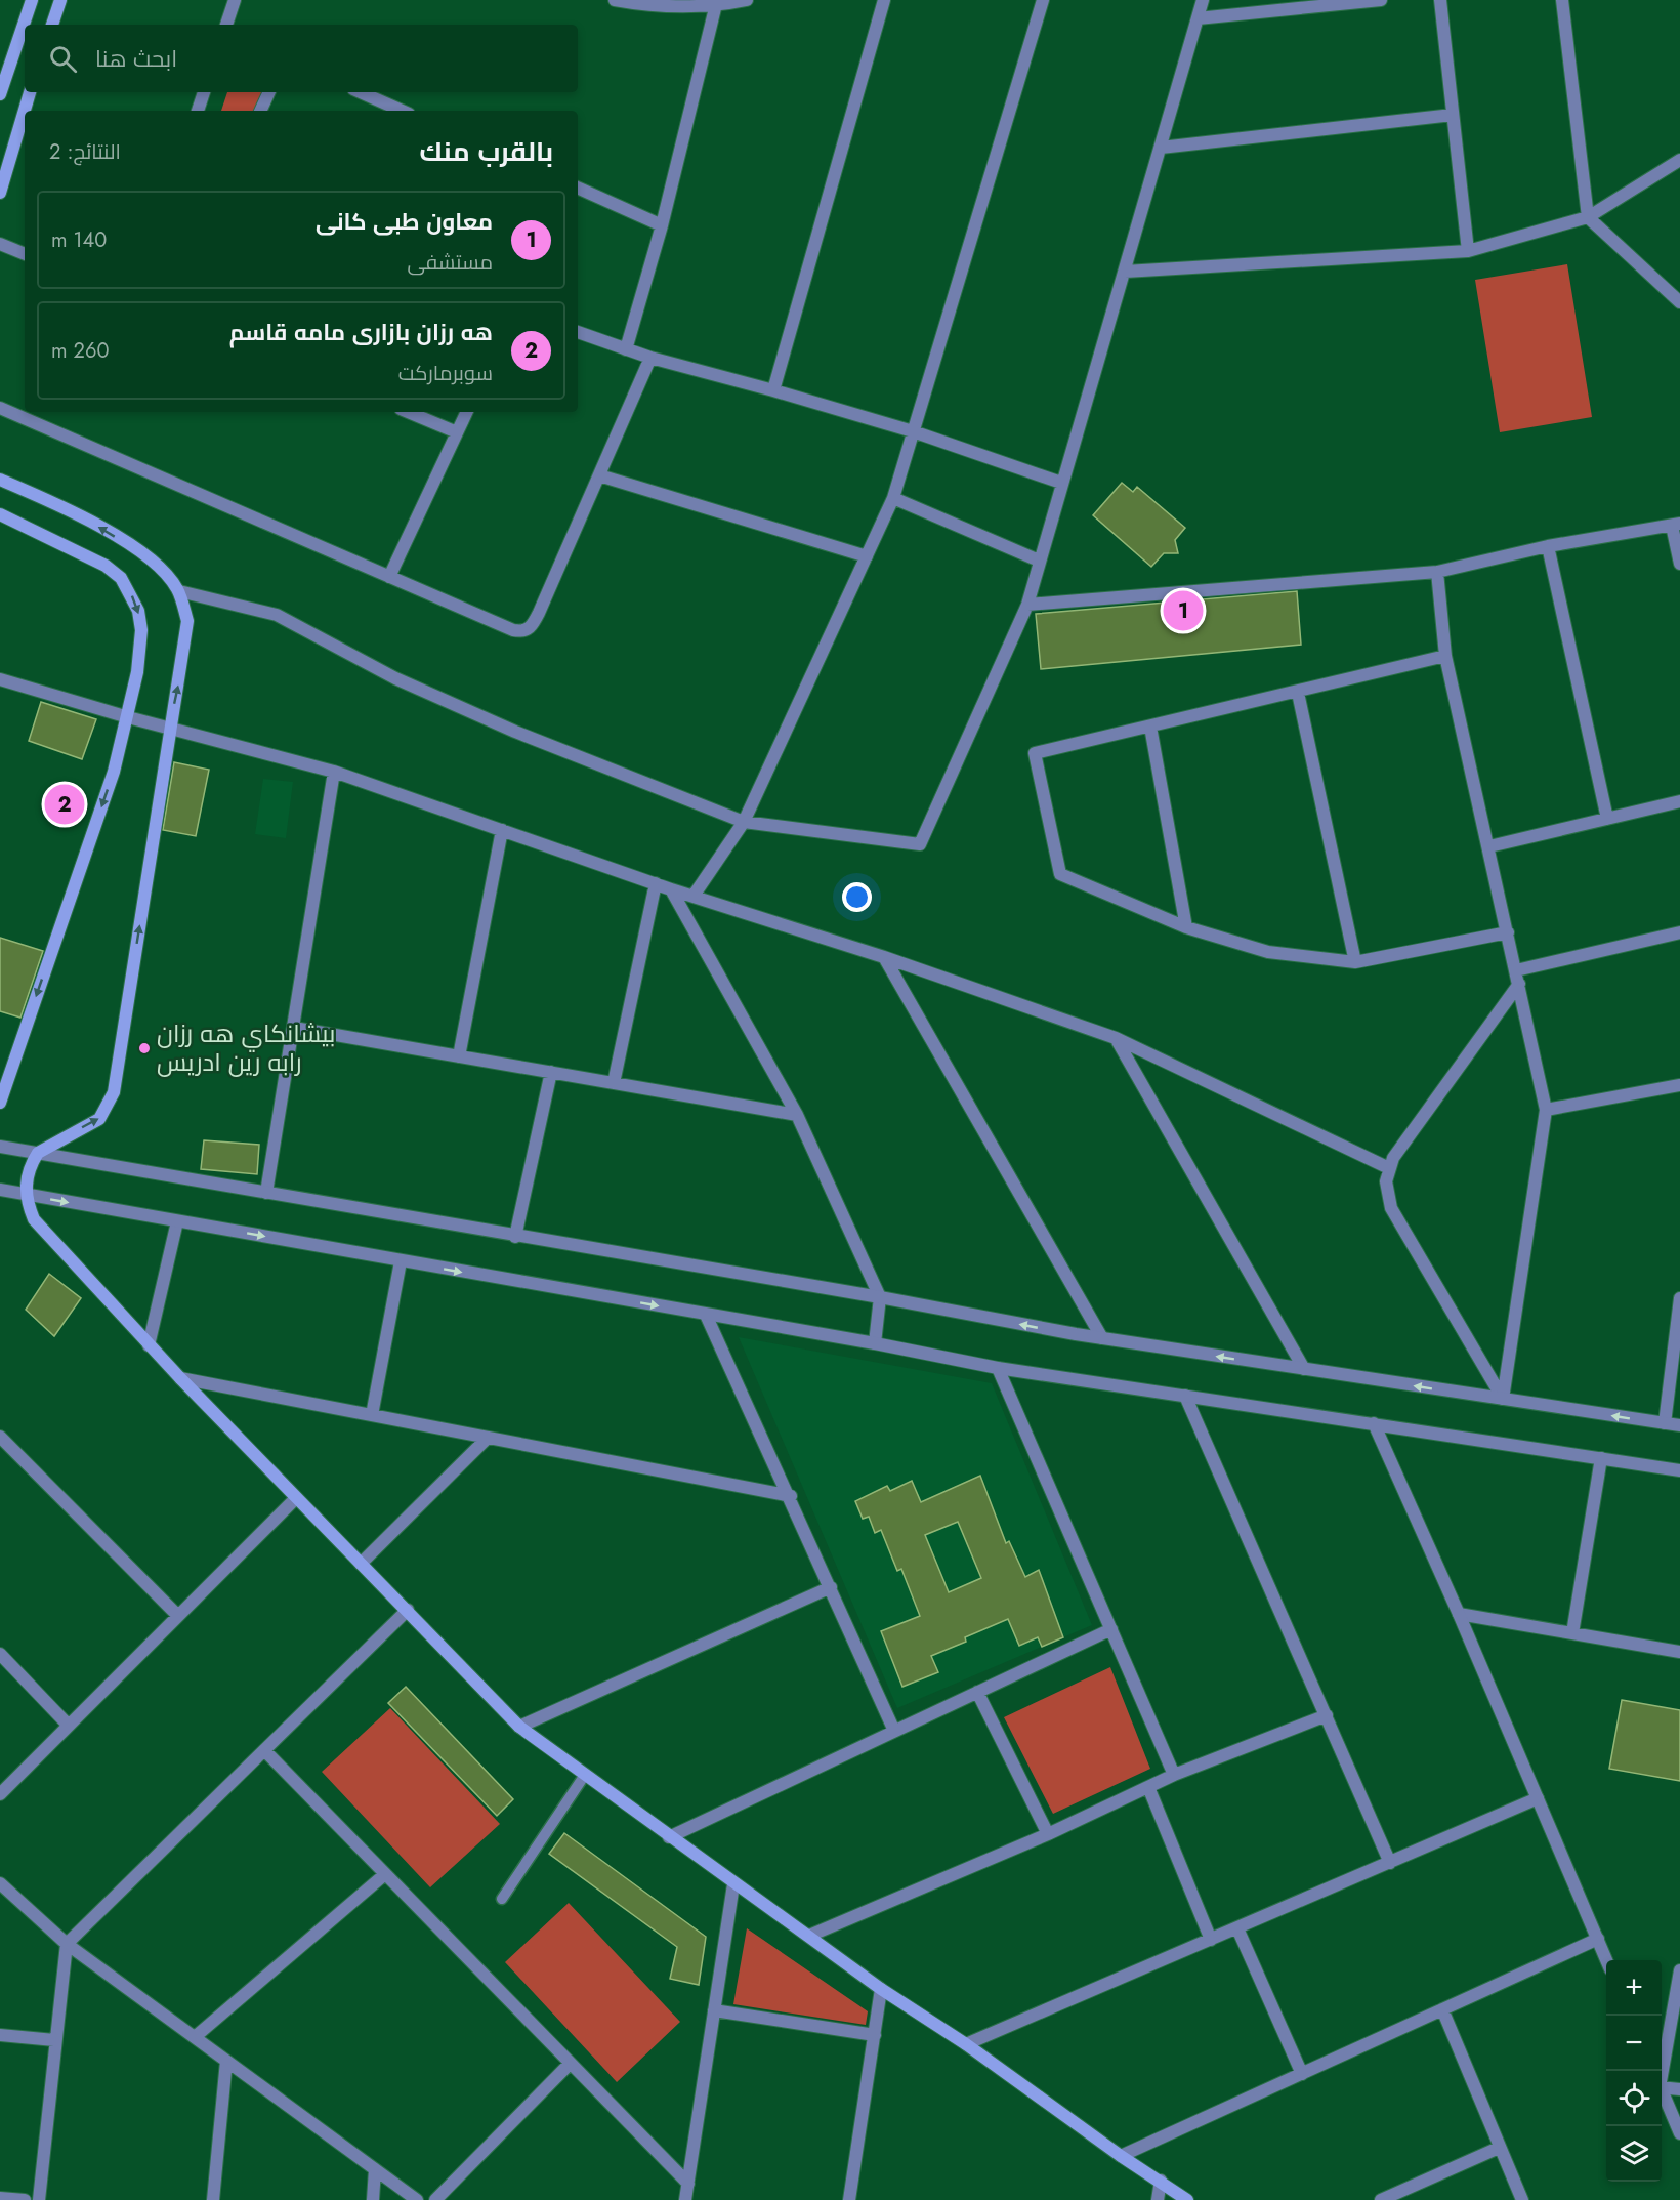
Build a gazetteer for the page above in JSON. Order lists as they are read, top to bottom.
{
  "places": ["بيشانكاي هه رزان رابه رين ادريس"],
  "page": {
    "search": "ابحث هنا",
    "heading": ["بالقرب منك", "النتائج: 2"],
    "list": [
      {
        "mark": "1",
        "name": "معاون طبی کانی",
        "note": "مستشفى",
        "value": "140 m"
      },
      {
        "mark": "2",
        "name": "هه رزان بازارى مامه قاسم",
        "note": "سوبرماركت",
        "value": "260 m"
      }
    ],
    "pins": ["1", "2"],
    "map_buttons": ["+", "−"]
  }
}
